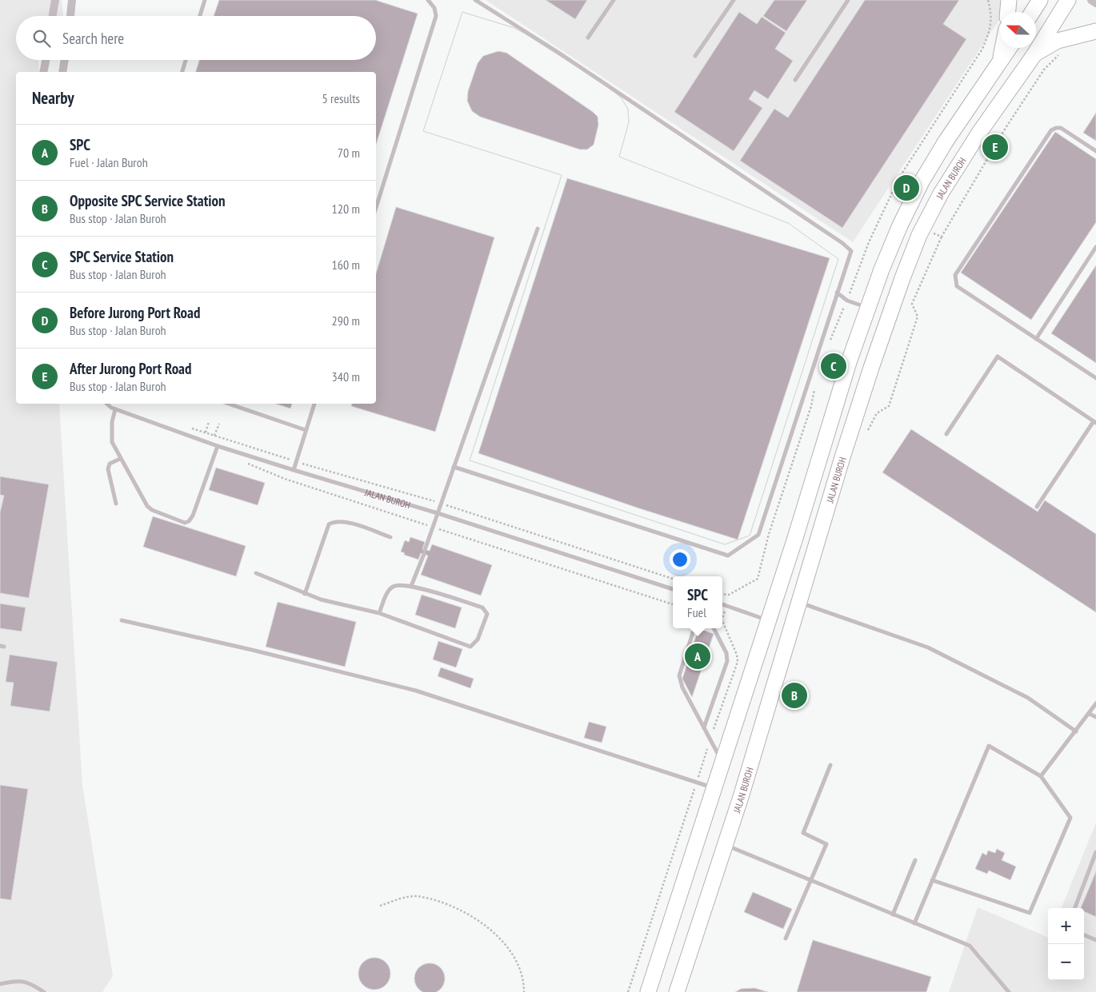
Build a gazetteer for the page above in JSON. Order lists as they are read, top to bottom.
{
  "streets": {
    "highway": ["JALAN BUROH"]
  },
  "north": "left",
  "page": {
    "search": "Search here",
    "heading": ["Nearby", "5 results"],
    "list": [
      {
        "mark": "A",
        "name": "SPC",
        "note": "Fuel · Jalan Buroh",
        "value": "70 m"
      },
      {
        "mark": "B",
        "name": "Opposite SPC Service Station",
        "note": "Bus stop · Jalan Buroh",
        "value": "120 m"
      },
      {
        "mark": "C",
        "name": "SPC Service Station",
        "note": "Bus stop · Jalan Buroh",
        "value": "160 m"
      },
      {
        "mark": "D",
        "name": "Before Jurong Port Road",
        "note": "Bus stop · Jalan Buroh",
        "value": "290 m"
      },
      {
        "mark": "E",
        "name": "After Jurong Port Road",
        "note": "Bus stop · Jalan Buroh",
        "value": "340 m"
      }
    ],
    "pins": [
      "E",
      "D",
      "C",
      "A",
      "B"
    ],
    "popup": ["SPC", "Fuel"],
    "map_buttons": ["+", "−"]
  }
}
